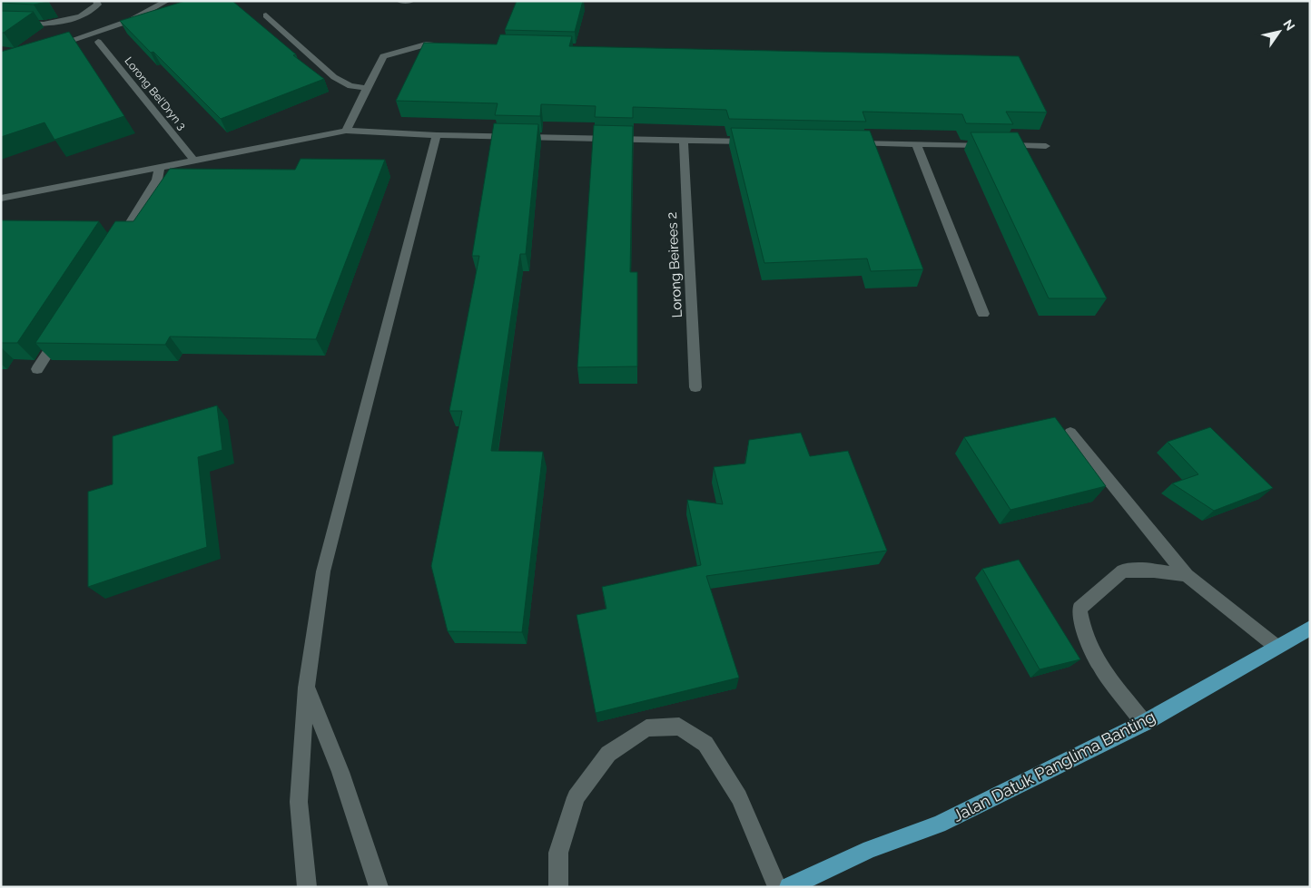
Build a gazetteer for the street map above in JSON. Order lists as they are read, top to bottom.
{
  "streets": {
    "main road": ["Jalan Datuk Panglima Banting"],
    "street": ["Lorong Bel'Dryn 3", "Lorong Beirees 2"]
  },
  "north": "top right"
}
